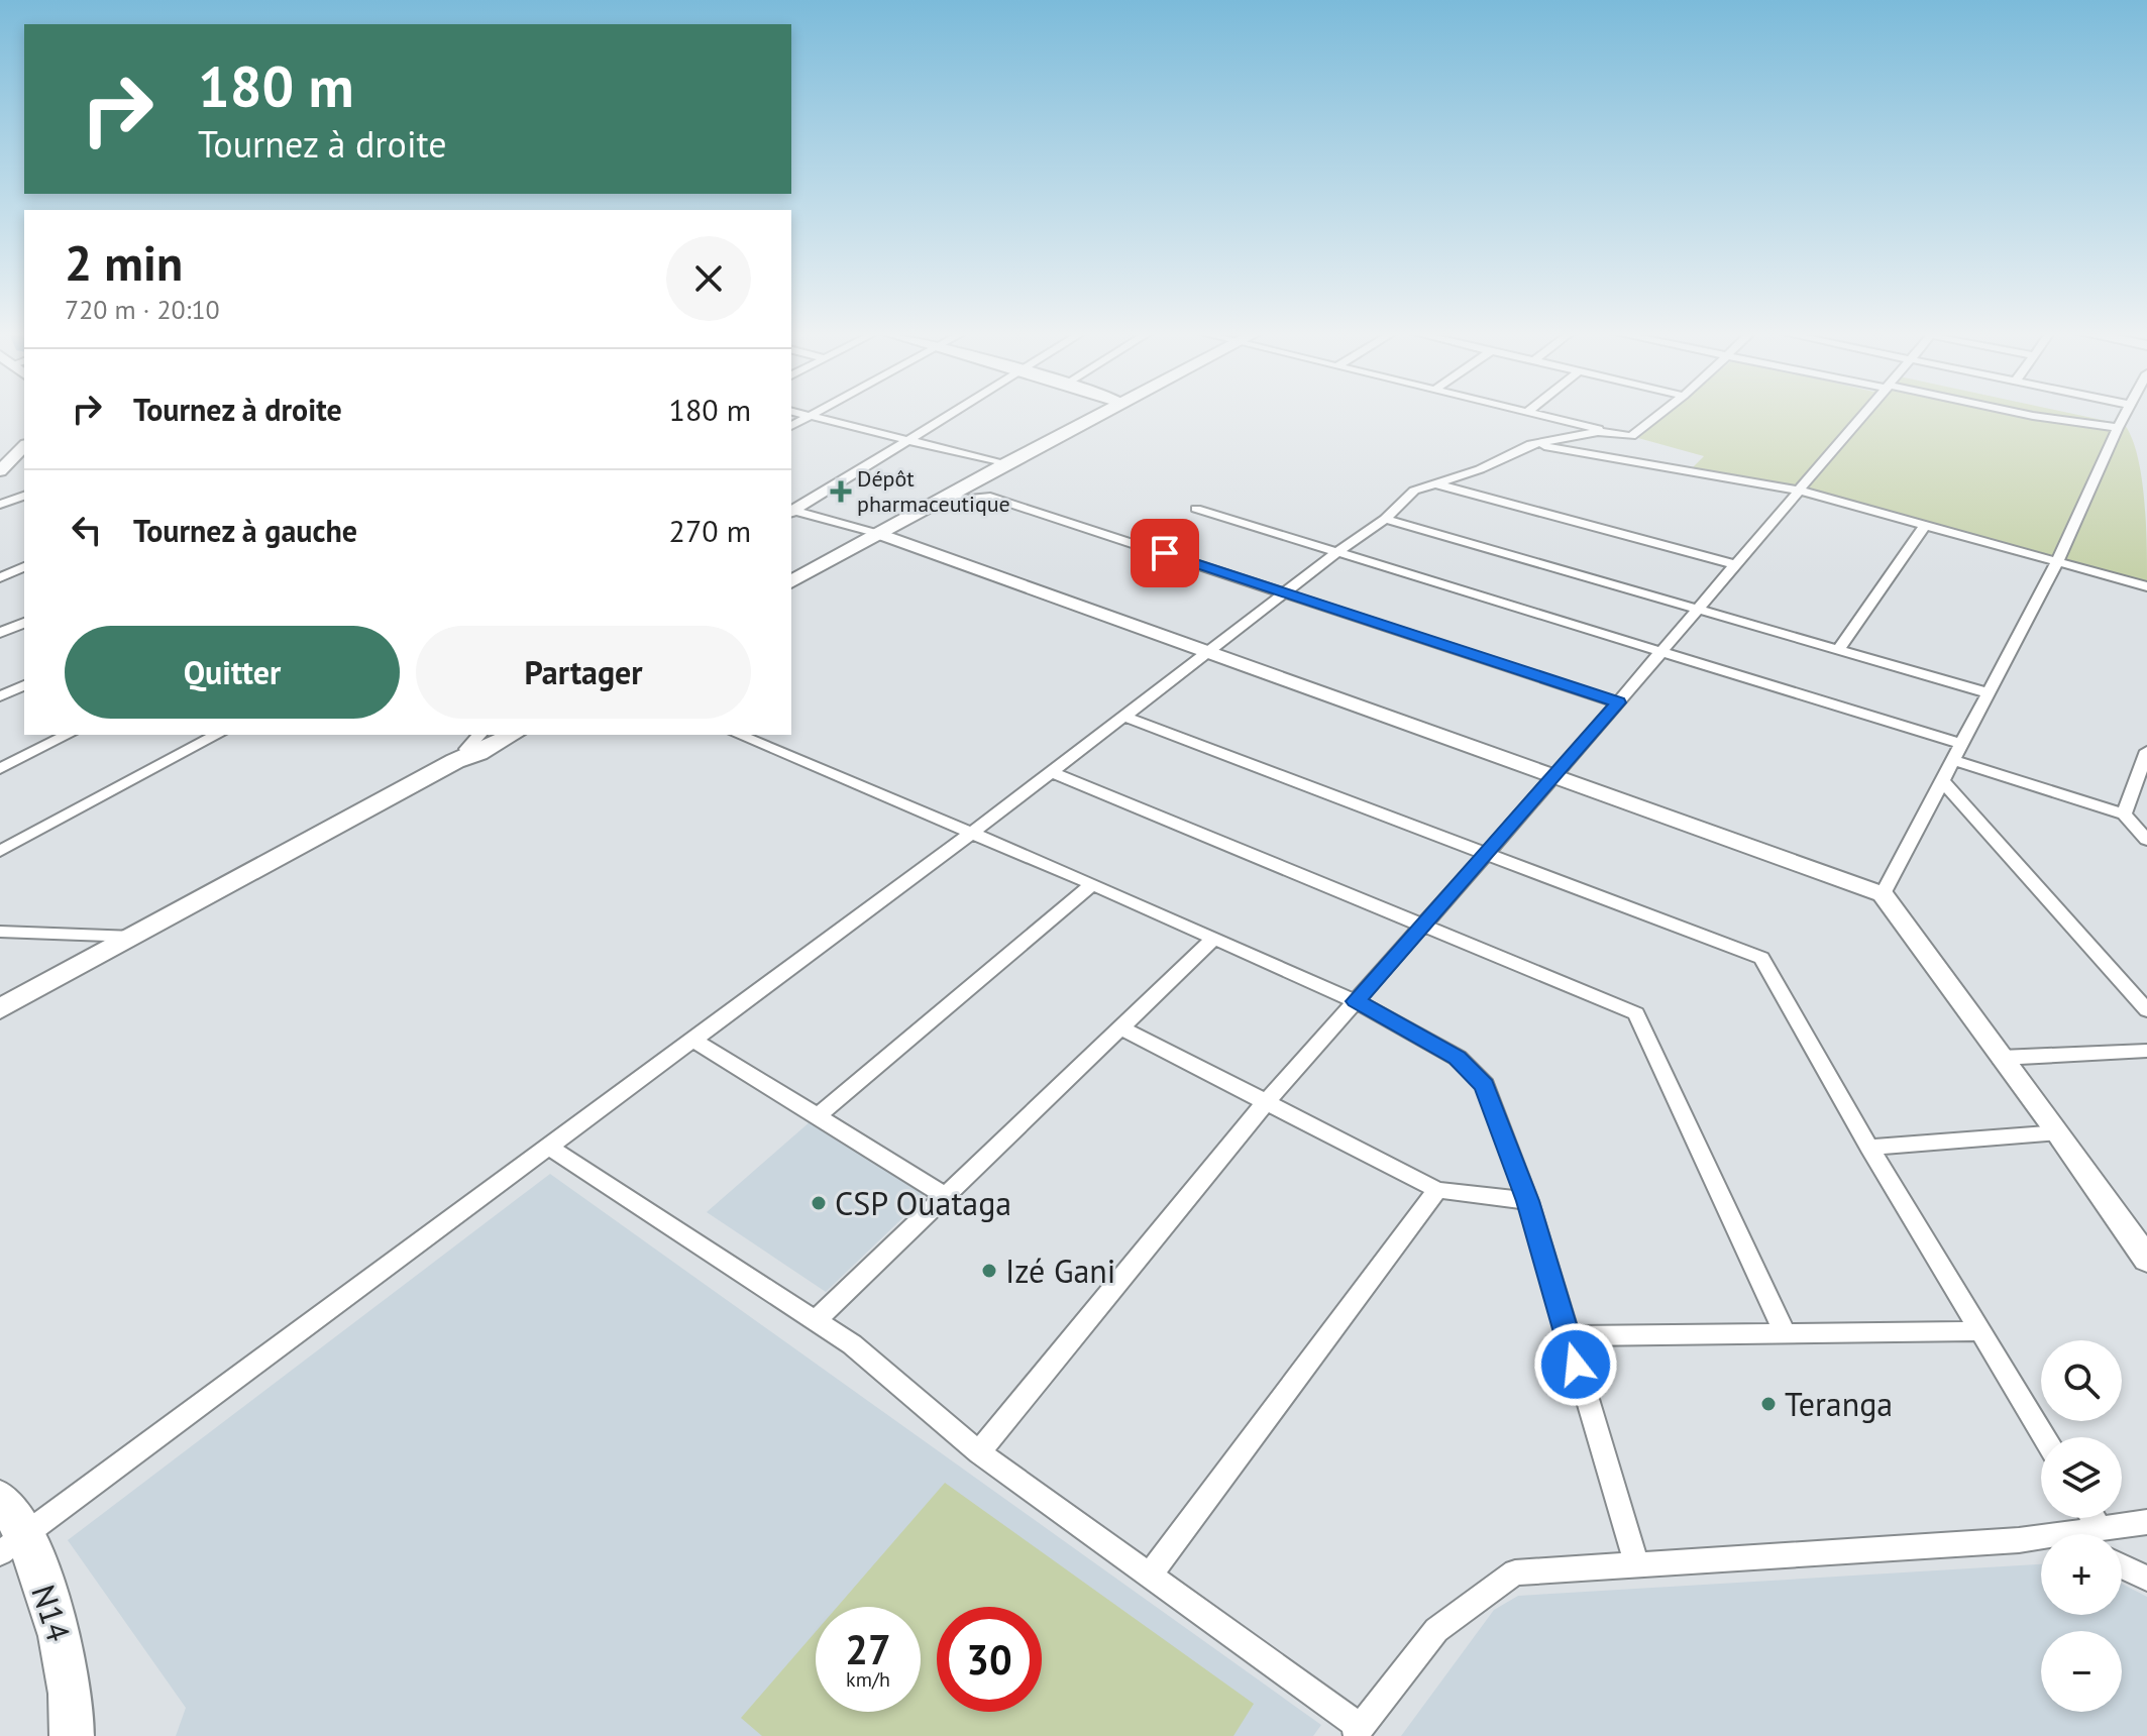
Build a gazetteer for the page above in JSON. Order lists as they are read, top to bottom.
{
  "streets": {
    "main road": ["N14"]
  },
  "places": {
    "health": ["Dépôt pharmaceutique"],
    "other": ["CSP Ouataga", "Izé Gani", "Teranga"]
  },
  "page": {
    "turn": ["180 m", "Tournez à droite"],
    "heading": ["2 min", "720 m · 20:10"],
    "list": [
      {
        "name": "Tournez à droite",
        "value": "180 m"
      },
      {
        "name": "Tournez à gauche",
        "value": "270 m"
      }
    ],
    "buttons": ["Quitter", "Partager"],
    "map_buttons": ["+", "−"],
    "speed": "27 km/h",
    "limit": "30"
  }
}
